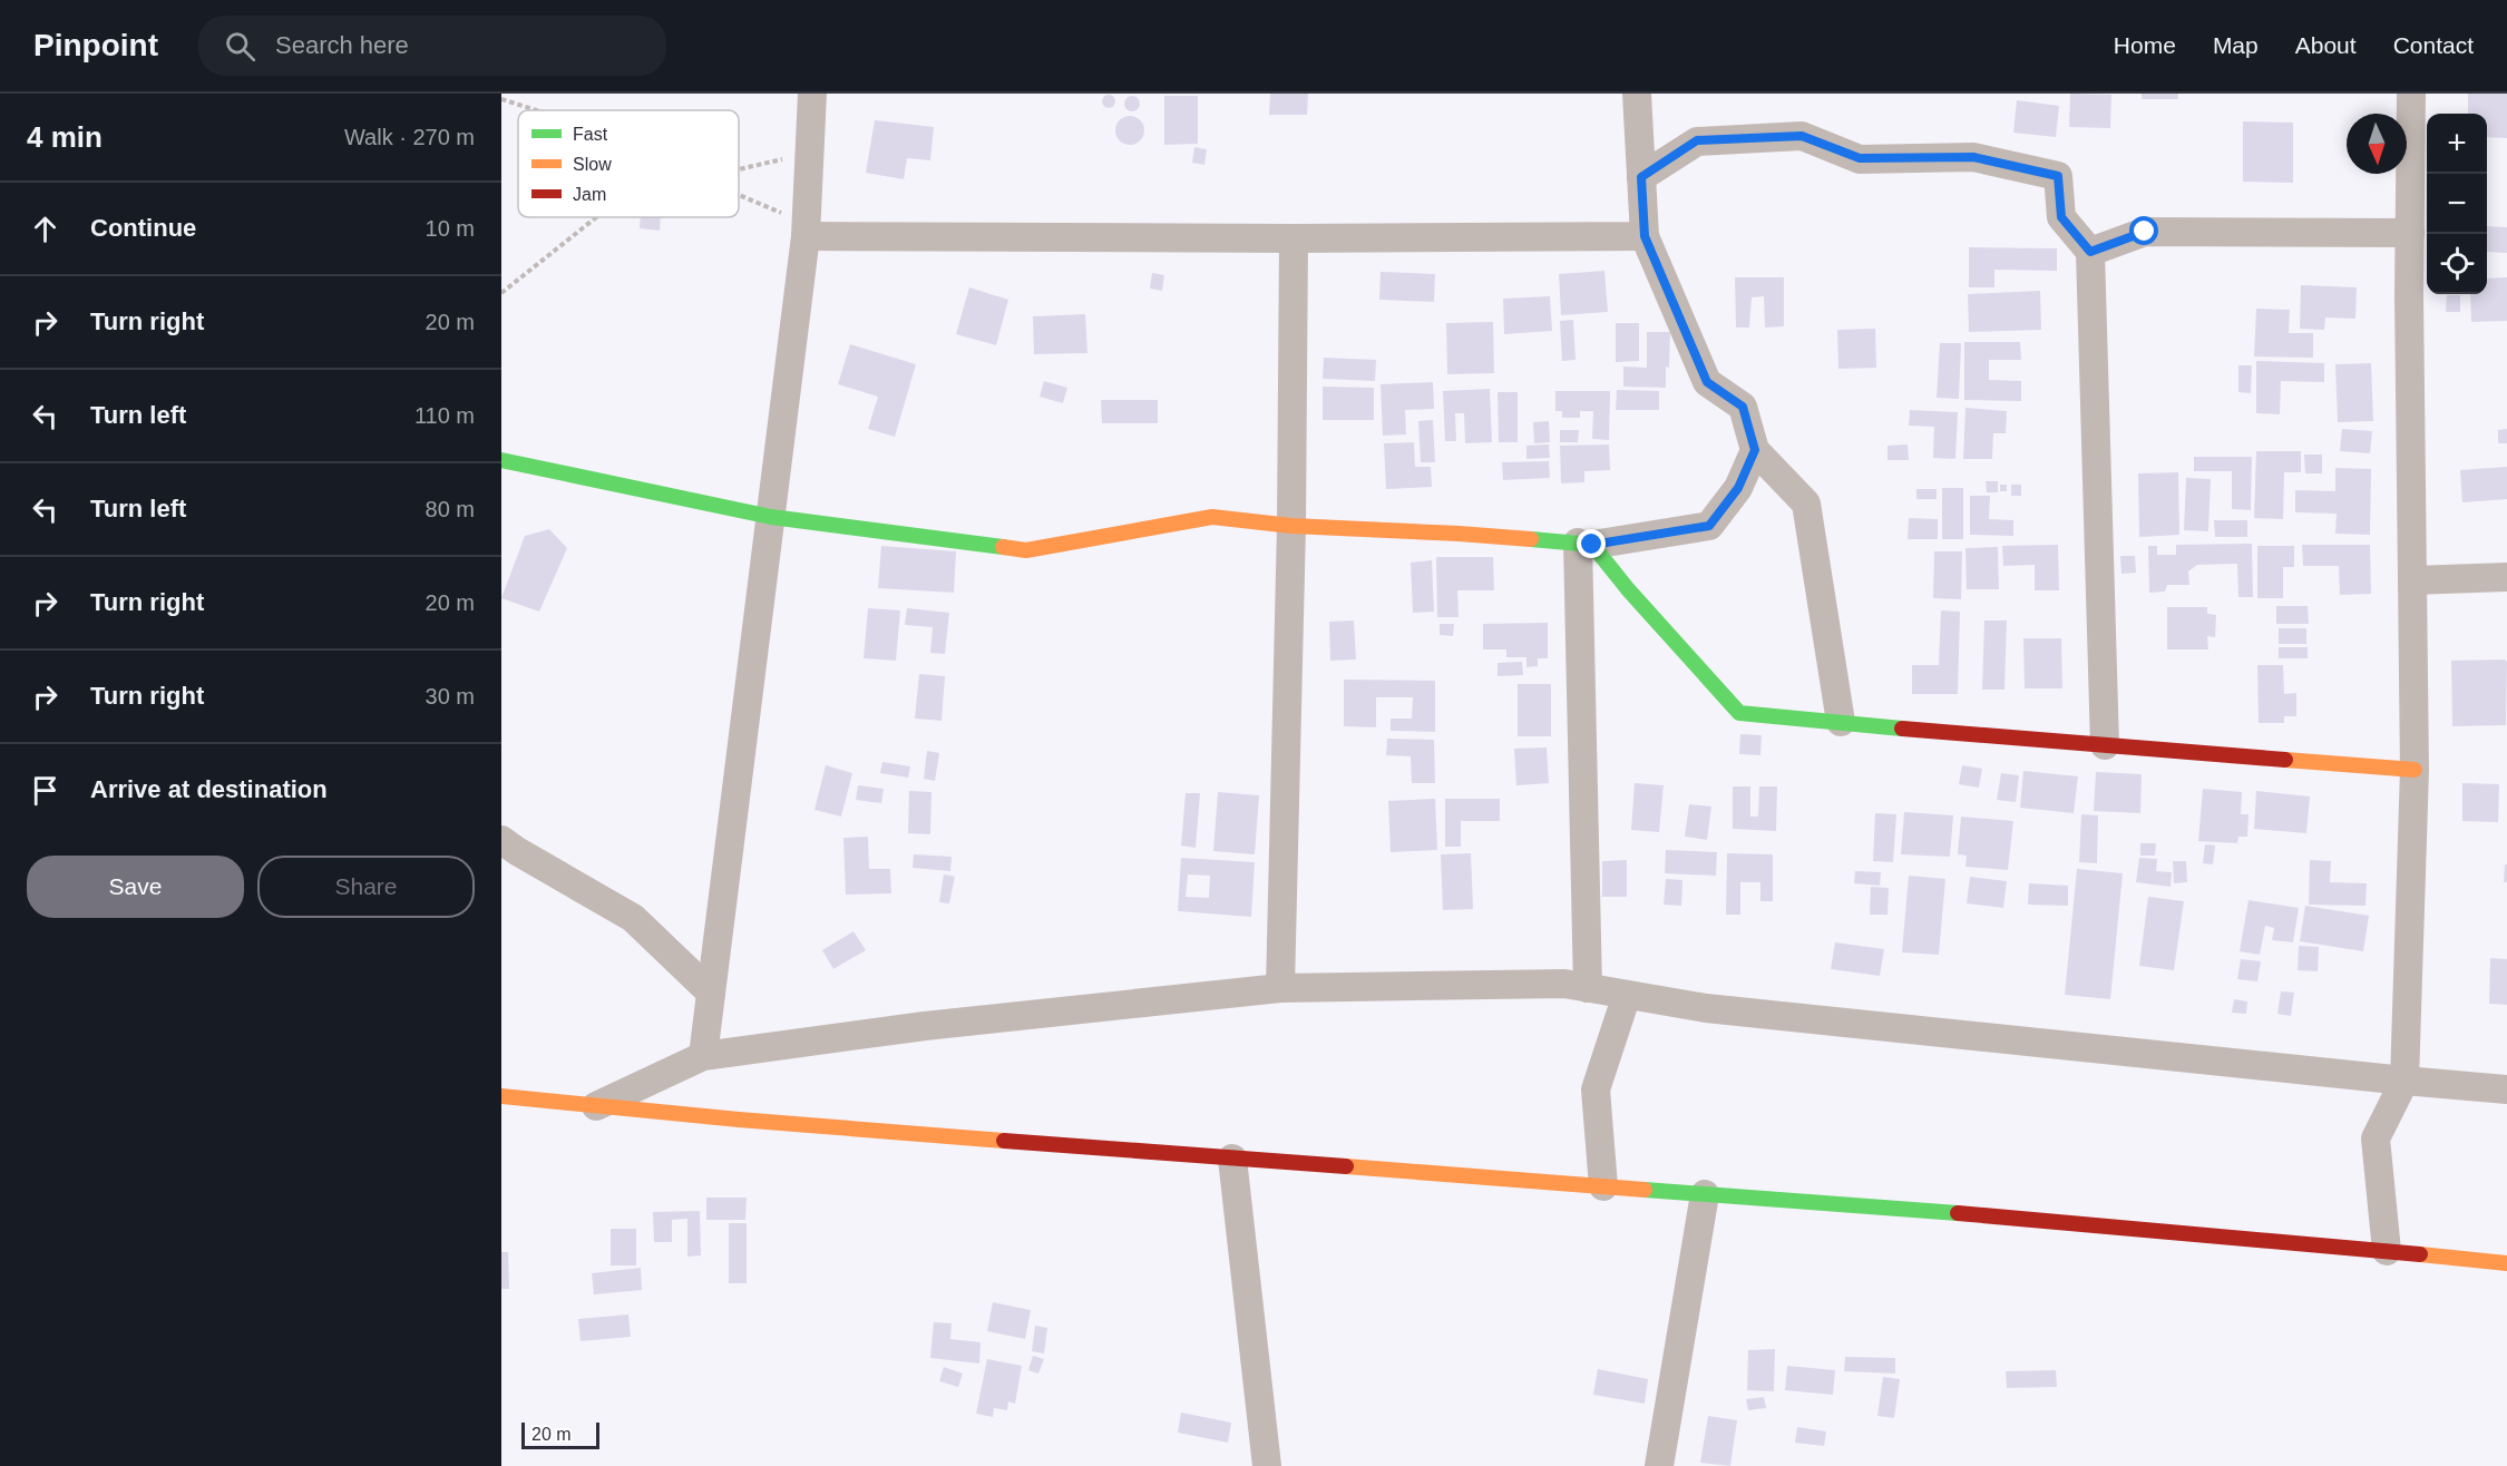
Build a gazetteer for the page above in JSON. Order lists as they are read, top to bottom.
{
  "legend": ["Fast", "Slow", "Jam"],
  "scale_bar": "20 m",
  "north": "bottom",
  "page": {
    "header": "Pinpoint",
    "search": "Search here",
    "nav": [
      "Home",
      "Map",
      "About",
      "Contact"
    ],
    "heading": ["4 min", "Walk · 270 m"],
    "map_buttons": ["+", "−"],
    "list": [
      ["Continue", "10 m"],
      ["Turn right", "20 m"],
      ["Turn left", "110 m"],
      ["Turn left", "80 m"],
      ["Turn right", "20 m"],
      ["Turn right", "30 m"],
      "Arrive at destination"
    ],
    "buttons": ["Save", "Share"],
    "scale": "20 m"
  }
}
